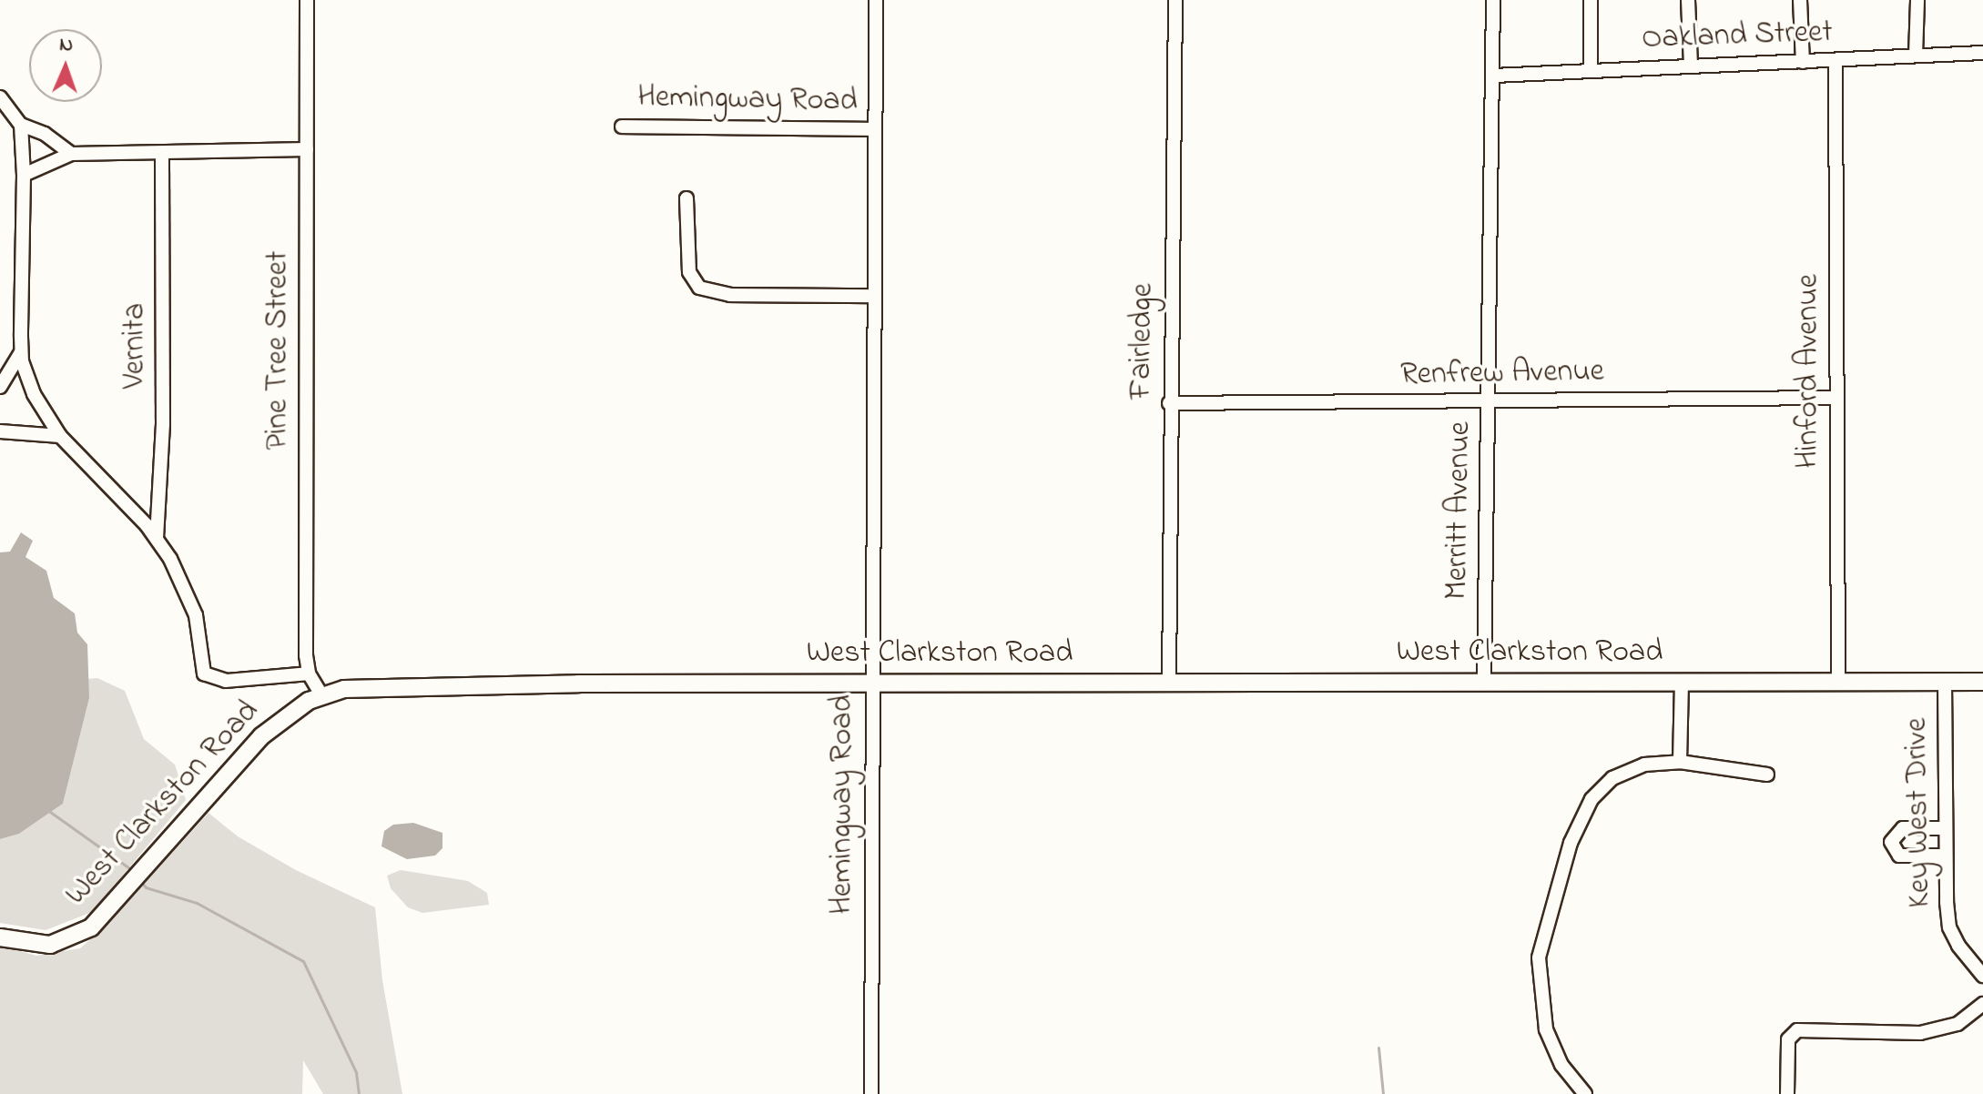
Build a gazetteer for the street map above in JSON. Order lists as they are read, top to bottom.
{
  "streets": {
    "main road": ["West Clarkston Road"],
    "street": [
      "Oakland Street",
      "Hemingway Road",
      "Fairledge",
      "Vernita",
      "Pine Tree Street",
      "Hinford Avenue",
      "Renfrew Avenue",
      "Merritt Avenue",
      "Key West Drive"
    ]
  },
  "crossings": [
    ["Oakland Street", "Hinford Avenue"],
    ["Oakland Street", "Merritt Avenue"],
    ["Hemingway Road", "West Clarkston Road"],
    ["Fairledge", "Renfrew Avenue"],
    ["Fairledge", "West Clarkston Road"],
    ["Hinford Avenue", "Renfrew Avenue"],
    ["Hinford Avenue", "West Clarkston Road"],
    ["Renfrew Avenue", "Merritt Avenue"],
    ["Merritt Avenue", "West Clarkston Road"],
    ["West Clarkston Road", "Key West Drive"]
  ],
  "north": "top"
}
